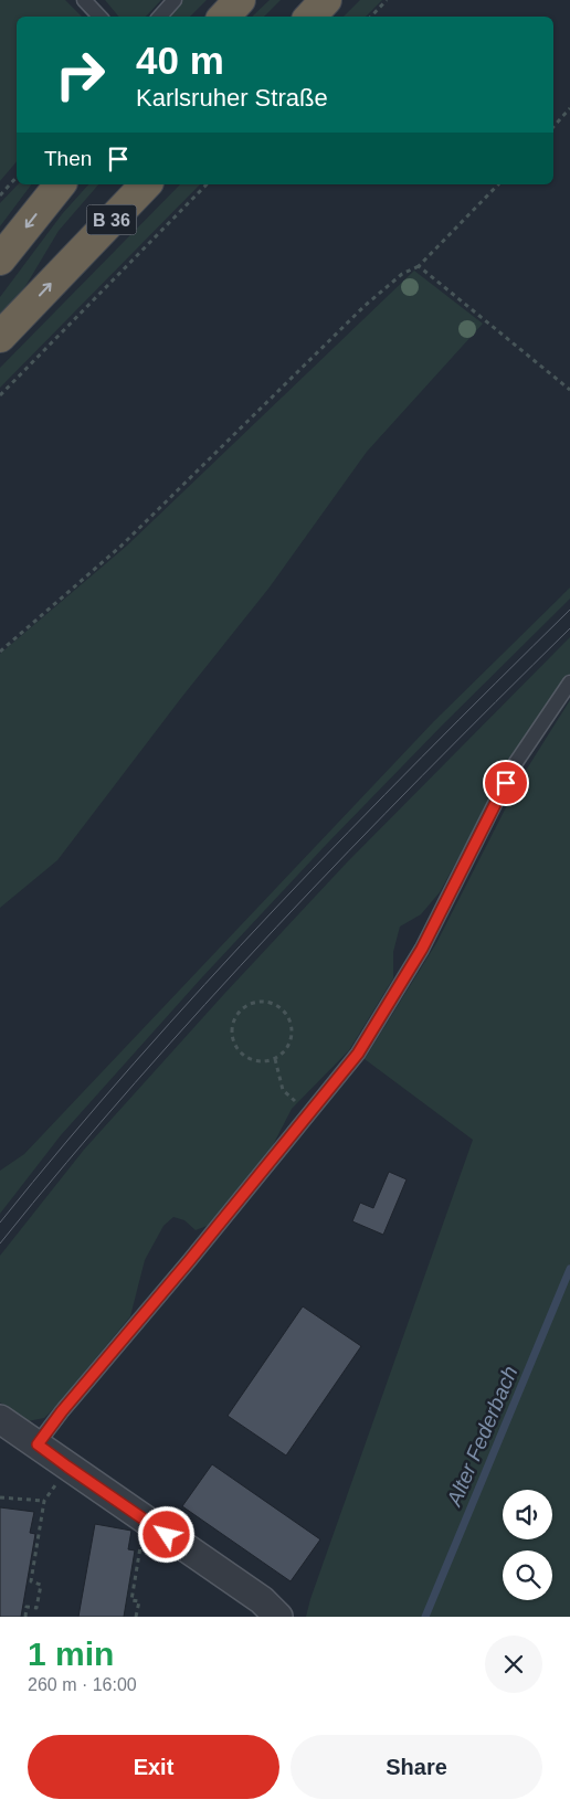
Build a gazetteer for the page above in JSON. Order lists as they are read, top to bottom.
{
  "streets": {
    "highway": ["B 36"]
  },
  "water": ["Alter Federbach"],
  "page": {
    "turn": ["40 m", "Karlsruher Straße"],
    "then": "Then",
    "heading": ["1 min", "260 m · 16:00"],
    "buttons": ["Exit", "Share"]
  }
}
